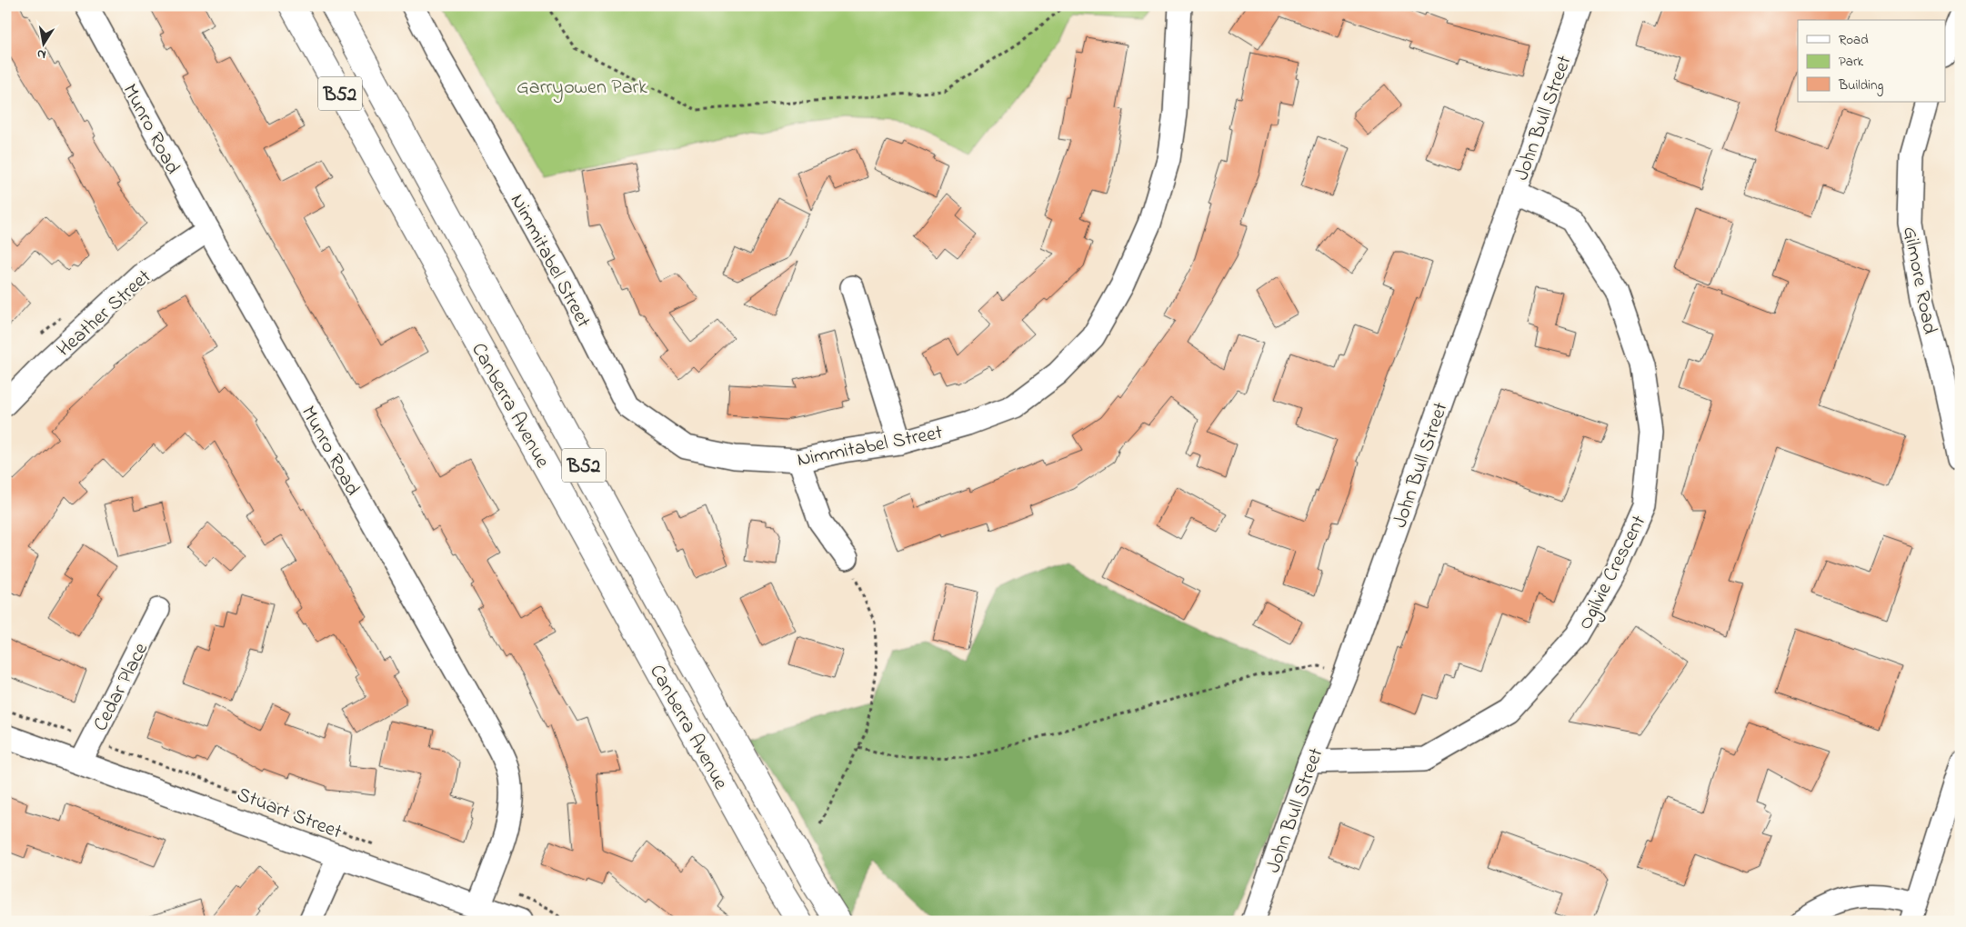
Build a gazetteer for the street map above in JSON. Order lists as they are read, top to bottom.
{
  "streets": {
    "highway": ["B52", "Canberra Avenue"],
    "street": [
      "John Bull Street",
      "Munro Road",
      "Nimmitabel Street",
      "Gilmore Road",
      "Heather Street",
      "Ogilvie Crescent",
      "Cedar Place",
      "Stuart Street"
    ]
  },
  "crossings": [
    ["John Bull Street", "Ogilvie Crescent"],
    ["Munro Road", "Heather Street"],
    ["Munro Road", "Stuart Street"],
    ["Cedar Place", "Stuart Street"]
  ],
  "parks": ["Garryowen Park"],
  "legend": ["Road", "Park", "Building"],
  "north": "bottom"
}
